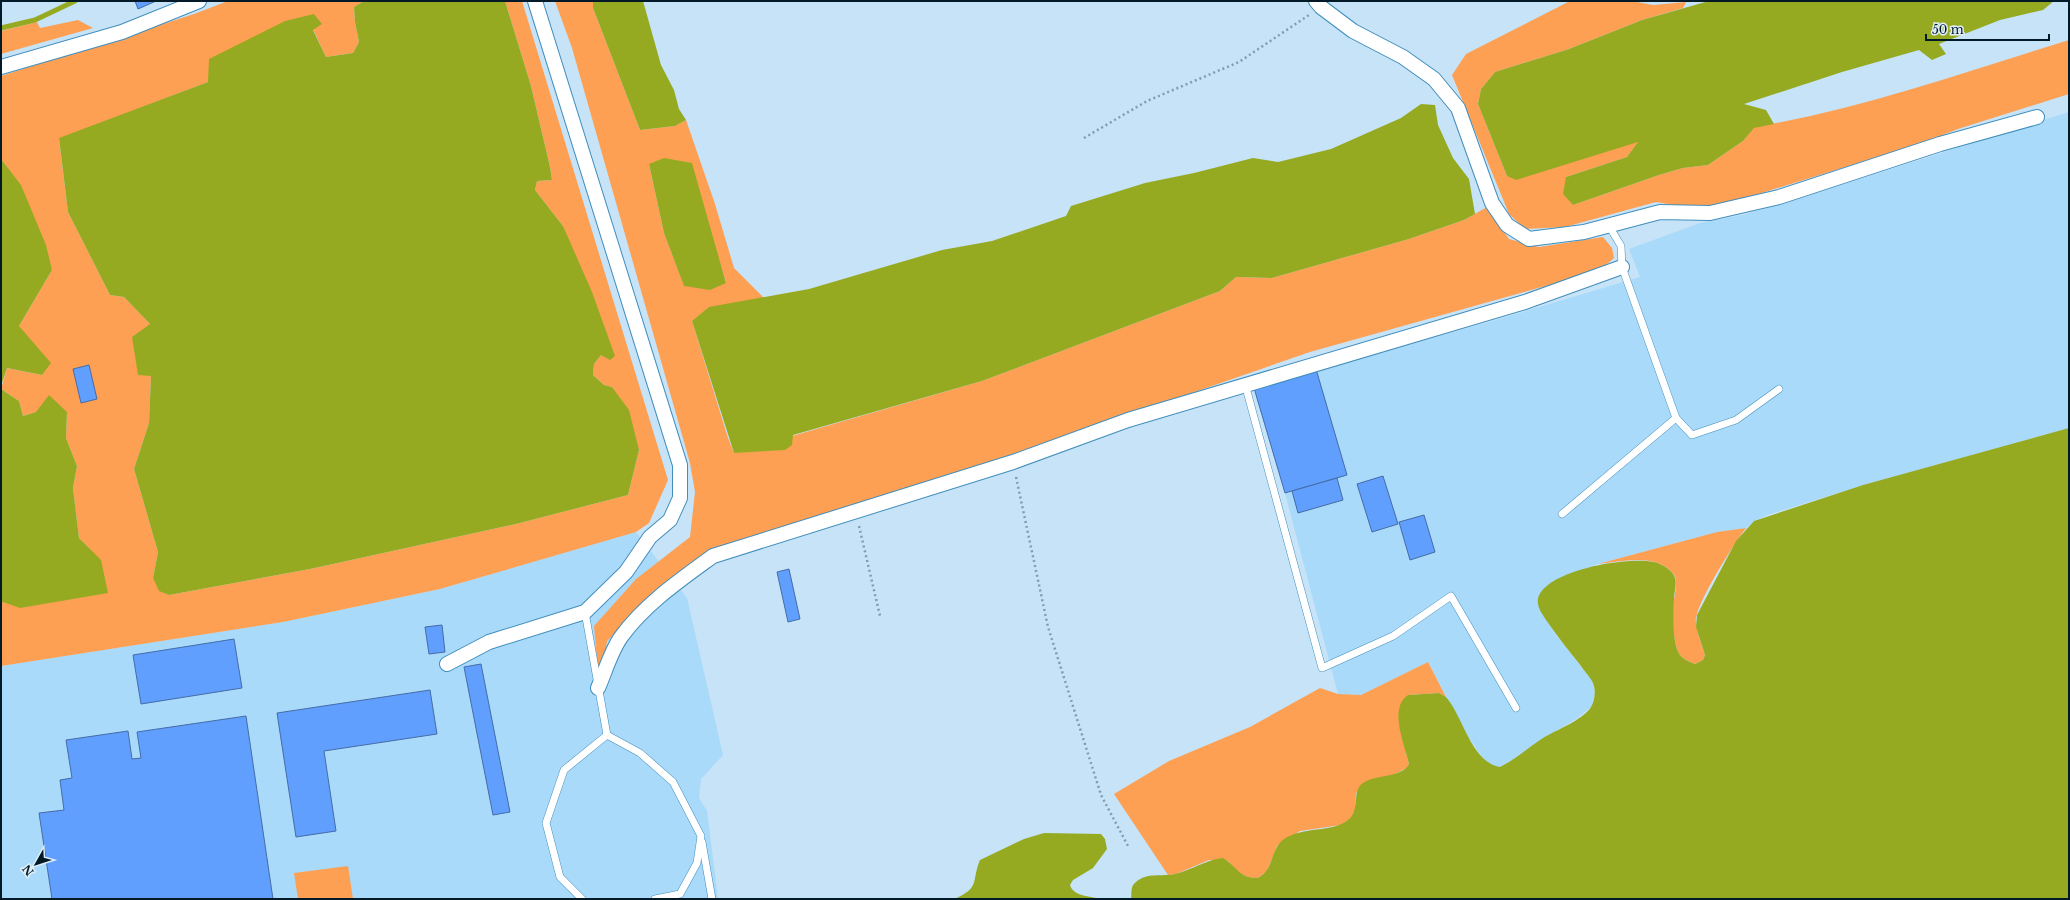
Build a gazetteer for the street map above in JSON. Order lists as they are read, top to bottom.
{
  "scale_bar": "50 m",
  "north": "bottom left"
}
